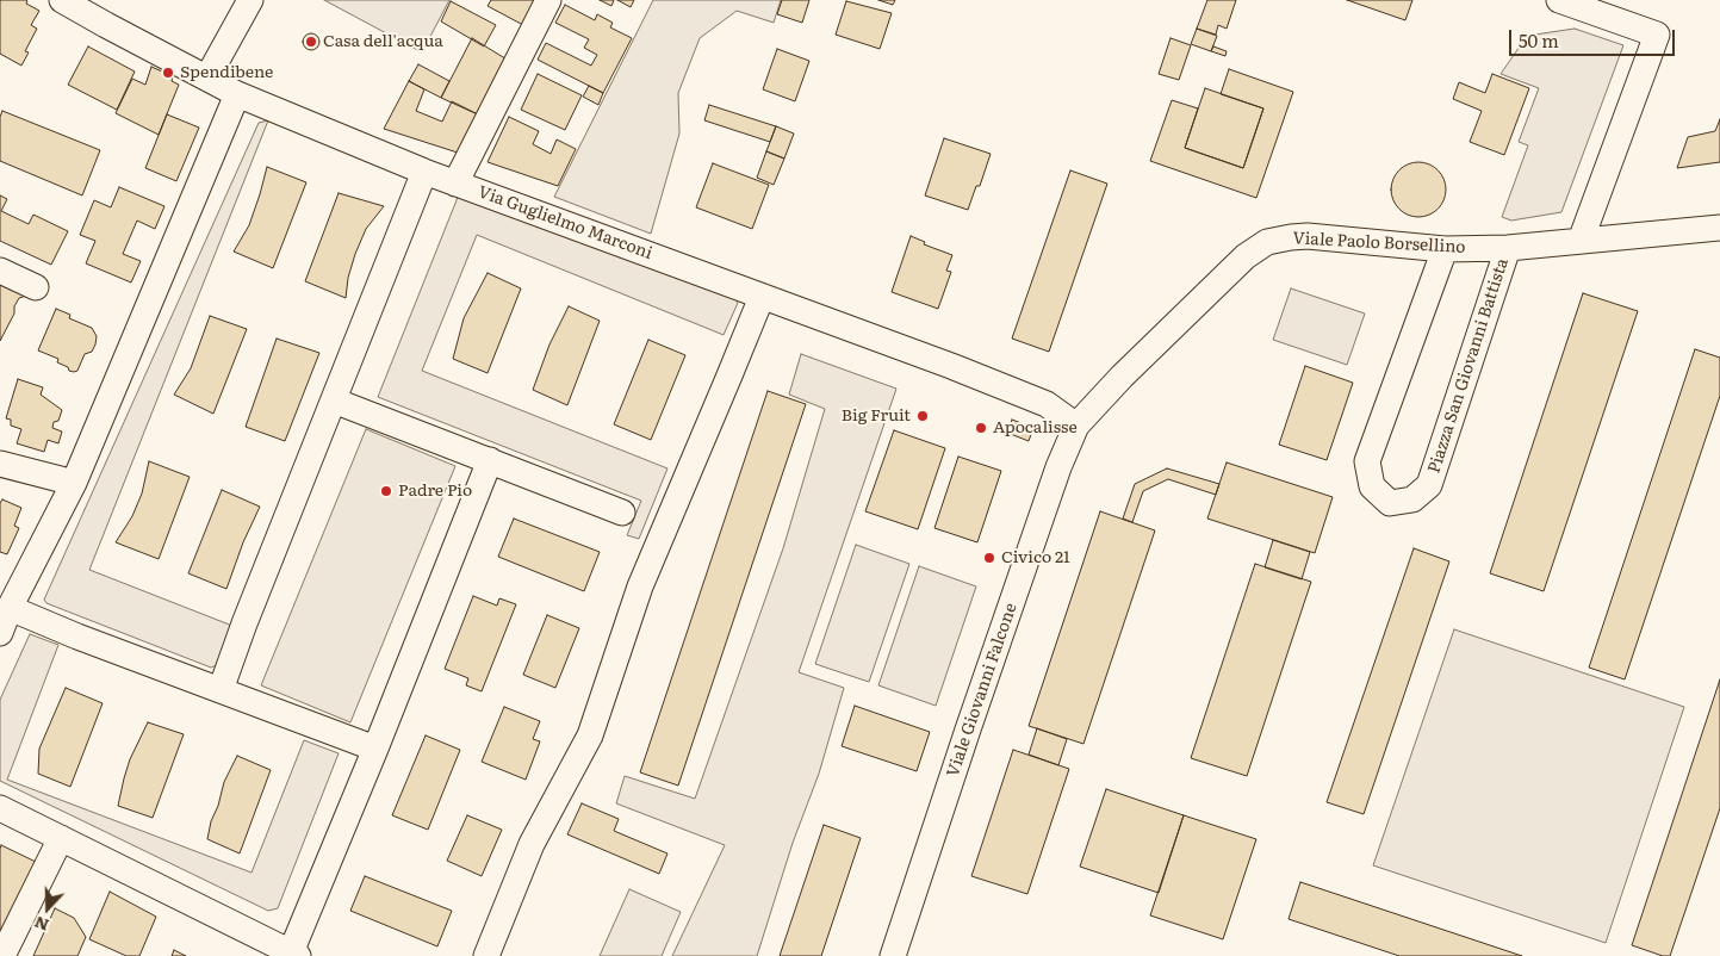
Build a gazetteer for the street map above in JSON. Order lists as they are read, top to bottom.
{
  "streets": {
    "street": [
      "Via Guglielmo Marconi",
      "Viale Paolo Borsellino",
      "Piazza San Giovanni Battista",
      "Viale Giovanni Falcone"
    ]
  },
  "crossings": [
    ["Via Guglielmo Marconi", "Viale Paolo Borsellino"],
    ["Via Guglielmo Marconi", "Viale Giovanni Falcone"],
    ["Viale Paolo Borsellino", "Piazza San Giovanni Battista"],
    ["Viale Paolo Borsellino", "Viale Giovanni Falcone"]
  ],
  "places": [
    "Casa dell'acqua",
    "Spendibene",
    "Big Fruit",
    "Apocalisse",
    "Padre Pio",
    "Civico 21"
  ],
  "scale_bar": "50 m",
  "north": "bottom"
}
